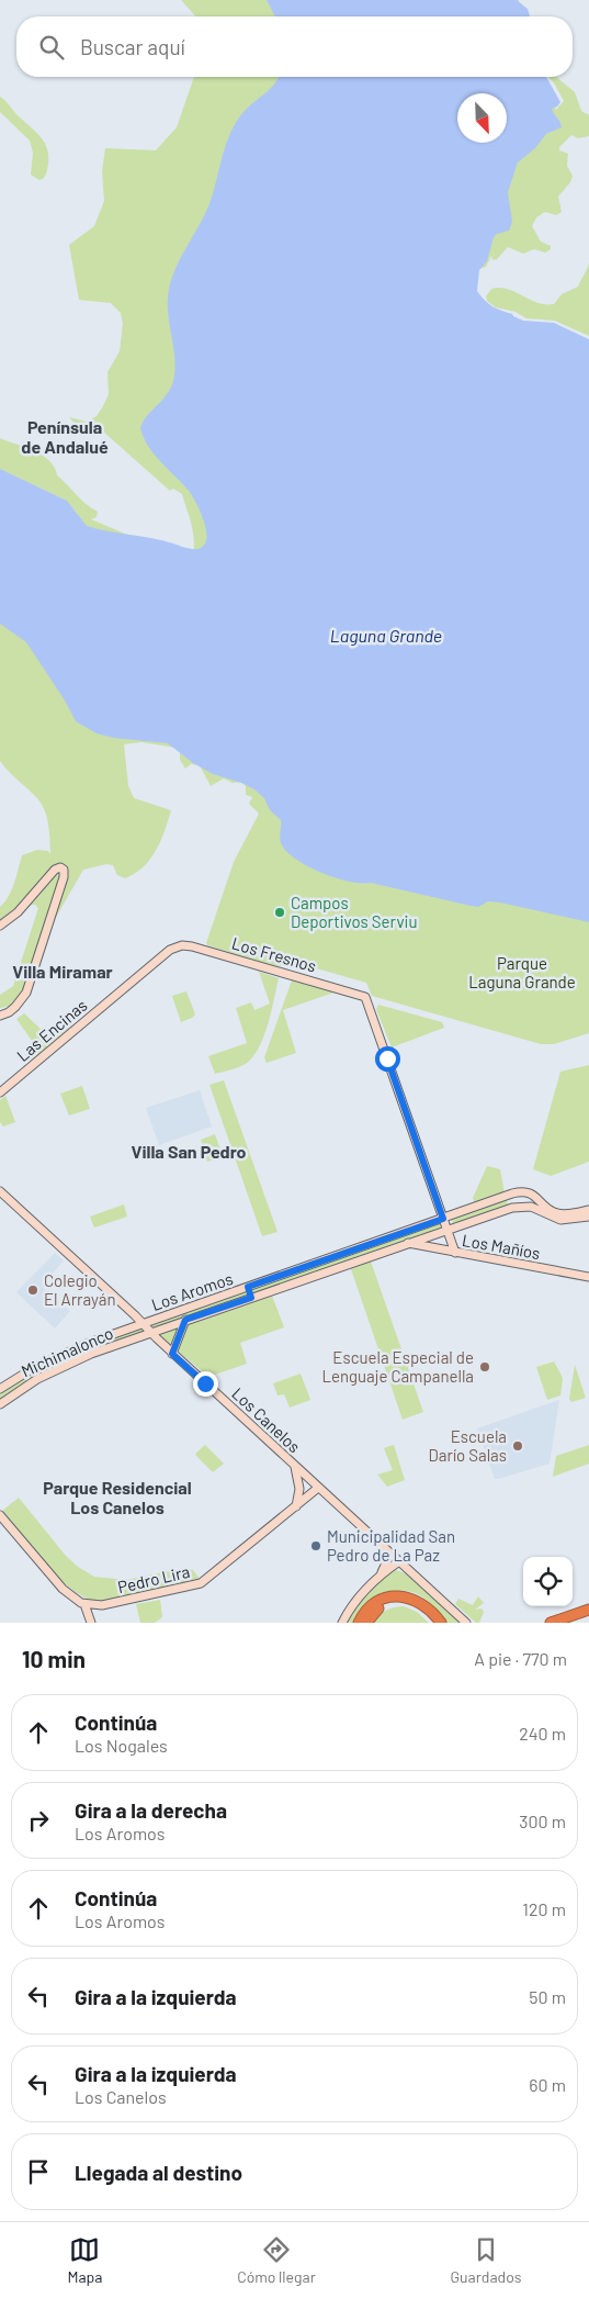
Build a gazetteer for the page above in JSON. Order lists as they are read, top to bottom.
{
  "streets": {
    "main road": [
      "Los Fresnos",
      "Las Encinas",
      "Los Mañíos",
      "Los Aromos",
      "Michimalonco",
      "Los Canelos",
      "Pedro Lira"
    ]
  },
  "crossings": [
    ["Los Fresnos", "Las Encinas"],
    ["Los Fresnos", "Los Aromos"],
    ["Los Mañíos", "Los Aromos"],
    ["Los Aromos", "Michimalonco"],
    ["Los Aromos", "Los Canelos"],
    ["Michimalonco", "Los Canelos"],
    ["Los Canelos", "Pedro Lira"]
  ],
  "districts": [
    "Península de Andalué",
    "Villa Miramar",
    "Villa San Pedro",
    "Parque Residencial Los Canelos"
  ],
  "water": ["Laguna Grande"],
  "parks": ["Parque Laguna Grande"],
  "places": [
    "Campos Deportivos Serviu",
    "Colegio El Arrayán",
    "Escuela Especial de Lenguaje Campanella",
    "Escuela Darío Salas",
    "Municipalidad San Pedro de La Paz"
  ],
  "north": "bottom right",
  "page": {
    "search": "Buscar aquí",
    "heading": ["10 min", "A pie · 770 m"],
    "list": [
      ["Continúa", "Los Nogales", "240 m"],
      ["Gira a la derecha", "Los Aromos", "300 m"],
      ["Continúa", "Los Aromos", "120 m"],
      ["Gira a la izquierda", "50 m"],
      ["Gira a la izquierda", "Los Canelos", "60 m"],
      "Llegada al destino"
    ],
    "nav": ["Mapa", "Cómo llegar", "Guardados"]
  }
}
